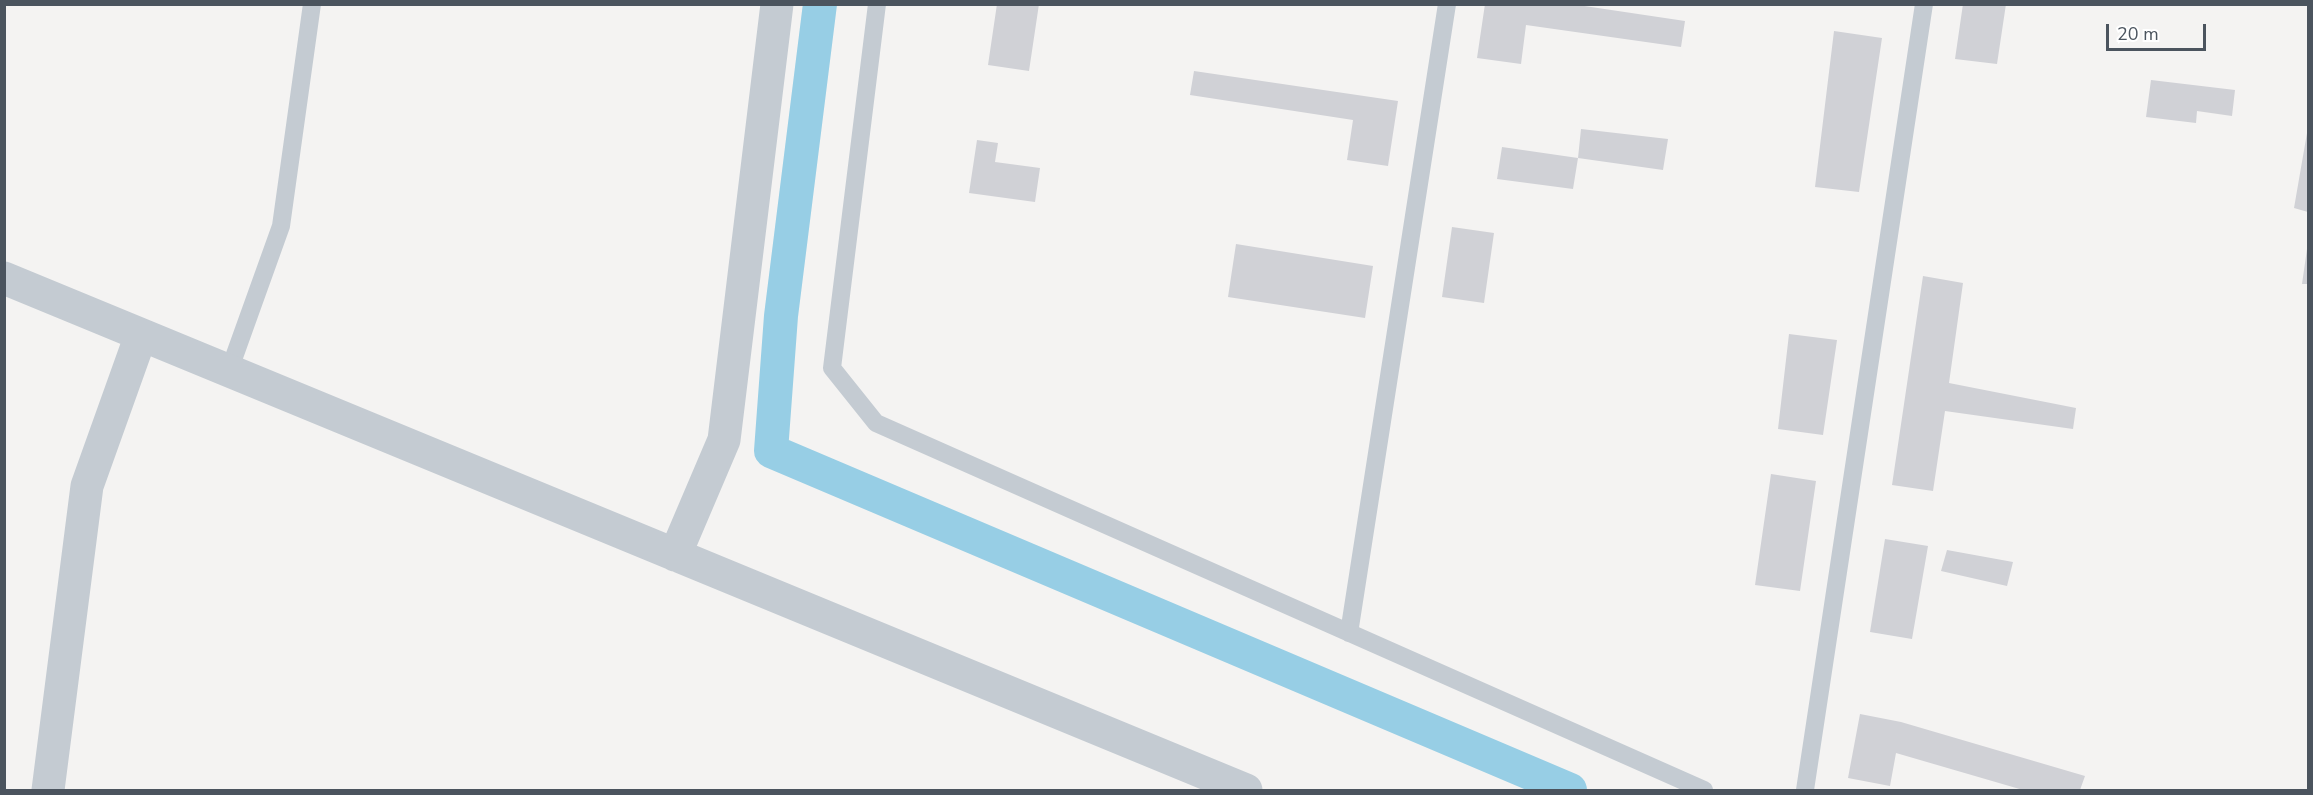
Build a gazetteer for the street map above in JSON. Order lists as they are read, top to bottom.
{
  "scale_bar": "20 m"
}
